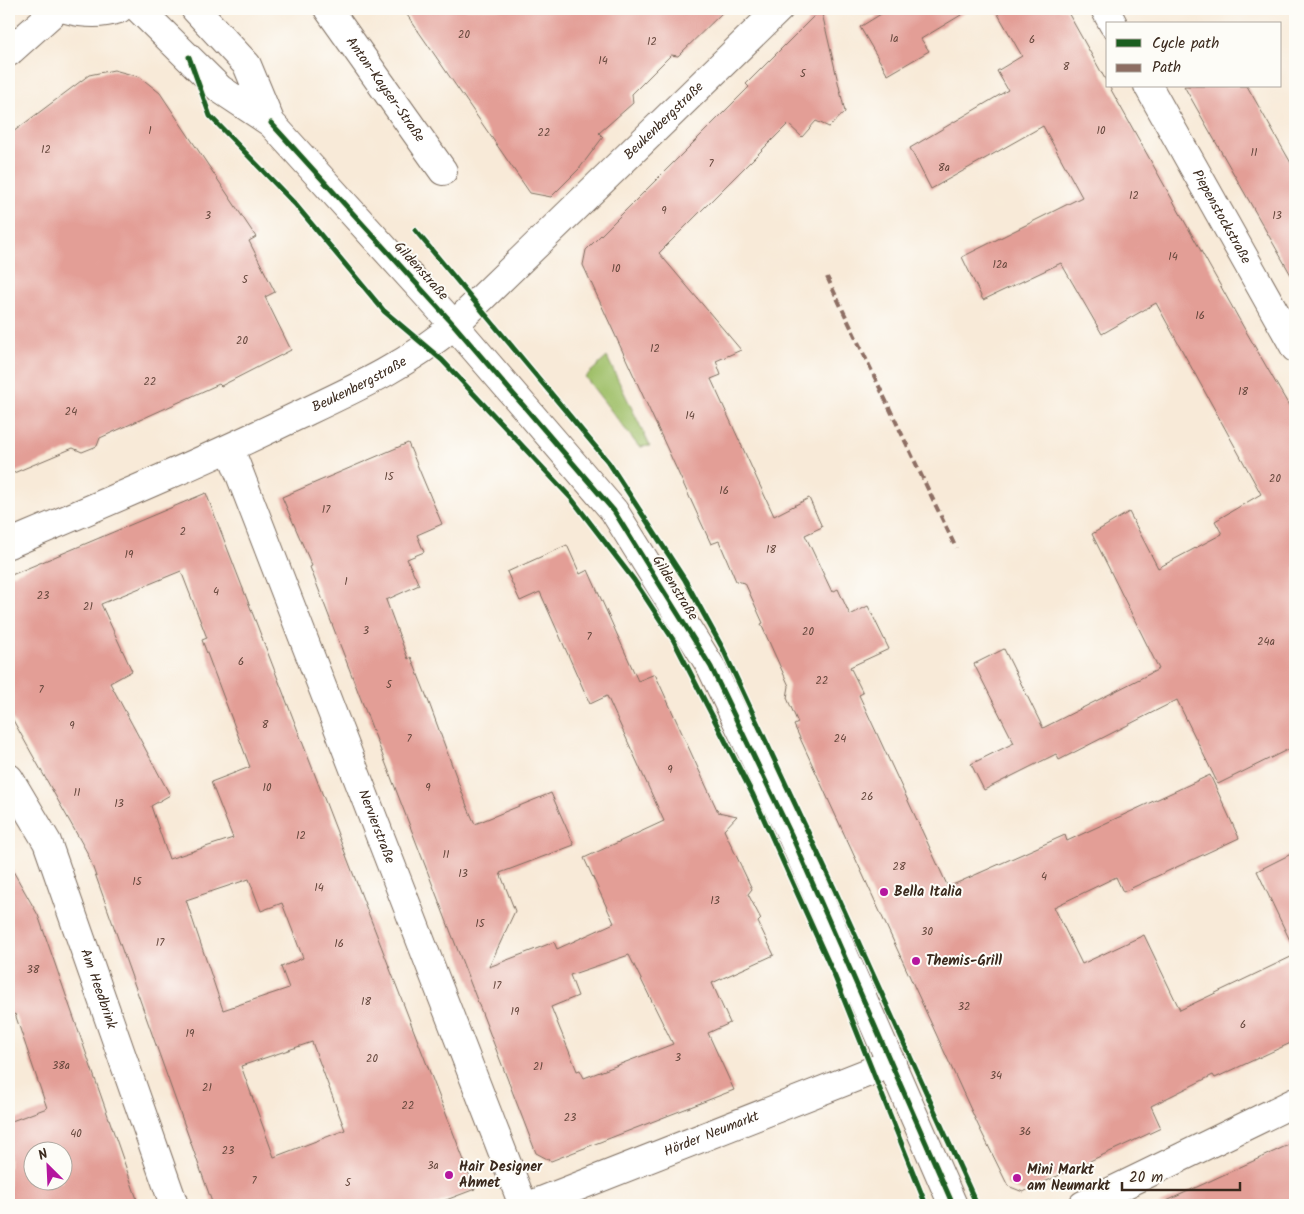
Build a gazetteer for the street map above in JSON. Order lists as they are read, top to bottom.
{
  "streets": {
    "street": [
      "Anton-Kayser-Straße",
      "Beukenbergstraße",
      "Piepenstockstraße",
      "Gildenstraße",
      "Nervierstraße",
      "Am Heedbrink",
      "Hörder Neumarkt"
    ]
  },
  "crossings": [
    ["Beukenbergstraße", "Gildenstraße"],
    ["Beukenbergstraße", "Nervierstraße"],
    ["Gildenstraße", "Hörder Neumarkt"]
  ],
  "places": [
    "Bella Italia",
    "Themis-Grill",
    "Hair Designer Ahmet",
    "Mini Markt am Neumarkt"
  ],
  "house_numbers": [
    "20",
    "1a",
    "6",
    "12",
    "14",
    "8",
    "5",
    "1",
    "10",
    "22",
    "12",
    "11",
    "7",
    "8a",
    "12",
    "9",
    "3",
    "13",
    "14",
    "12a",
    "10",
    "5",
    "16",
    "20",
    "12",
    "22",
    "18",
    "24",
    "14",
    "15",
    "20",
    "16",
    "17",
    "2",
    "18",
    "19",
    "1",
    "4",
    "23",
    "21",
    "3",
    "20",
    "7",
    "24a",
    "6",
    "22",
    "5",
    "7",
    "8",
    "9",
    "7",
    "24",
    "9",
    "10",
    "9",
    "11",
    "26",
    "13",
    "12",
    "11",
    "28",
    "13",
    "4",
    "15",
    "14",
    "13",
    "15",
    "30",
    "17",
    "16",
    "38",
    "17",
    "18",
    "32",
    "19",
    "6",
    "19",
    "3",
    "20",
    "38a",
    "21",
    "34",
    "21",
    "22",
    "23",
    "36",
    "40",
    "23",
    "3a",
    "7",
    "5"
  ],
  "legend": ["Cycle path", "Path"],
  "scale_bar": "20 m",
  "north": "top left"
}
